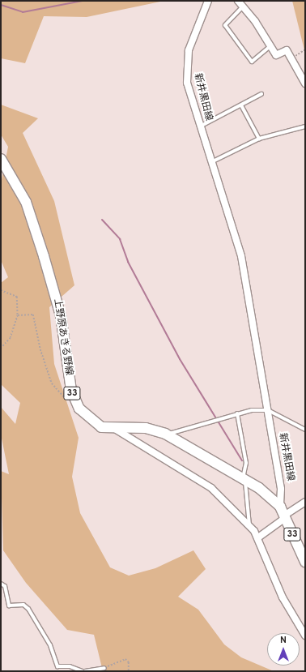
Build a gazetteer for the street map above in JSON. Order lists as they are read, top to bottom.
{
  "streets": {
    "main road": ["上野原あきる野線", "33"],
    "street": ["新井黒田線"]
  },
  "crossings": [
    ["新井黒田線", "上野原あきる野線"]
  ],
  "north": "top"
}
